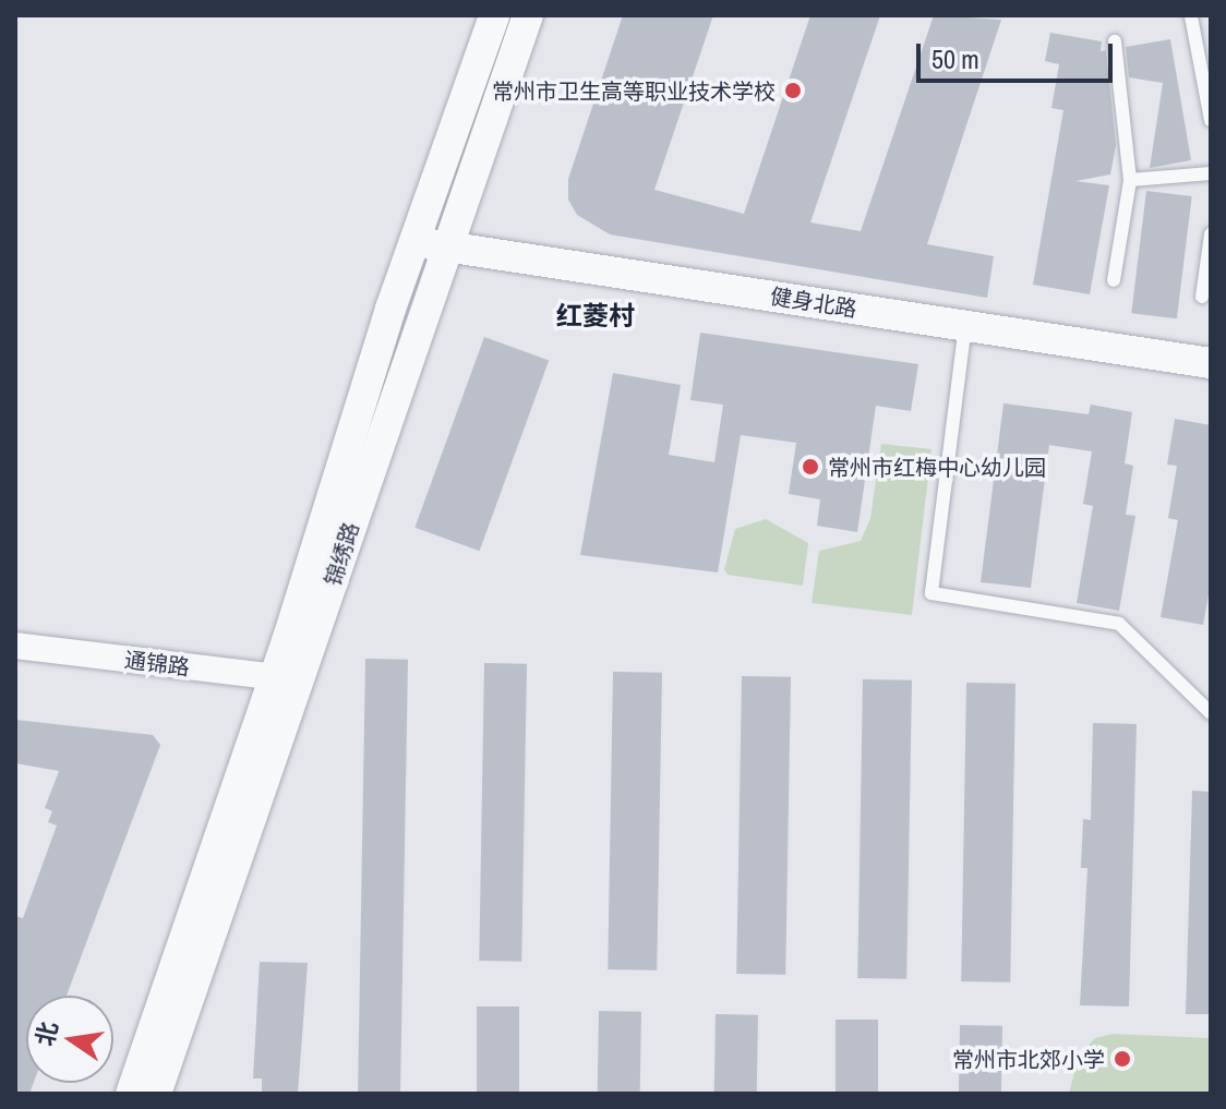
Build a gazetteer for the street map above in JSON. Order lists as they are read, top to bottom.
{
  "streets": {
    "street": ["健身北路", "锦绣路", "通锦路"]
  },
  "crossings": [
    ["健身北路", "锦绣路"],
    ["锦绣路", "通锦路"]
  ],
  "districts": ["红菱村"],
  "places": ["常州市卫生高等职业技术学校", "常州市红梅中心幼儿园", "常州市北郊小学"],
  "scale_bar": "50 m",
  "north": "left"
}
